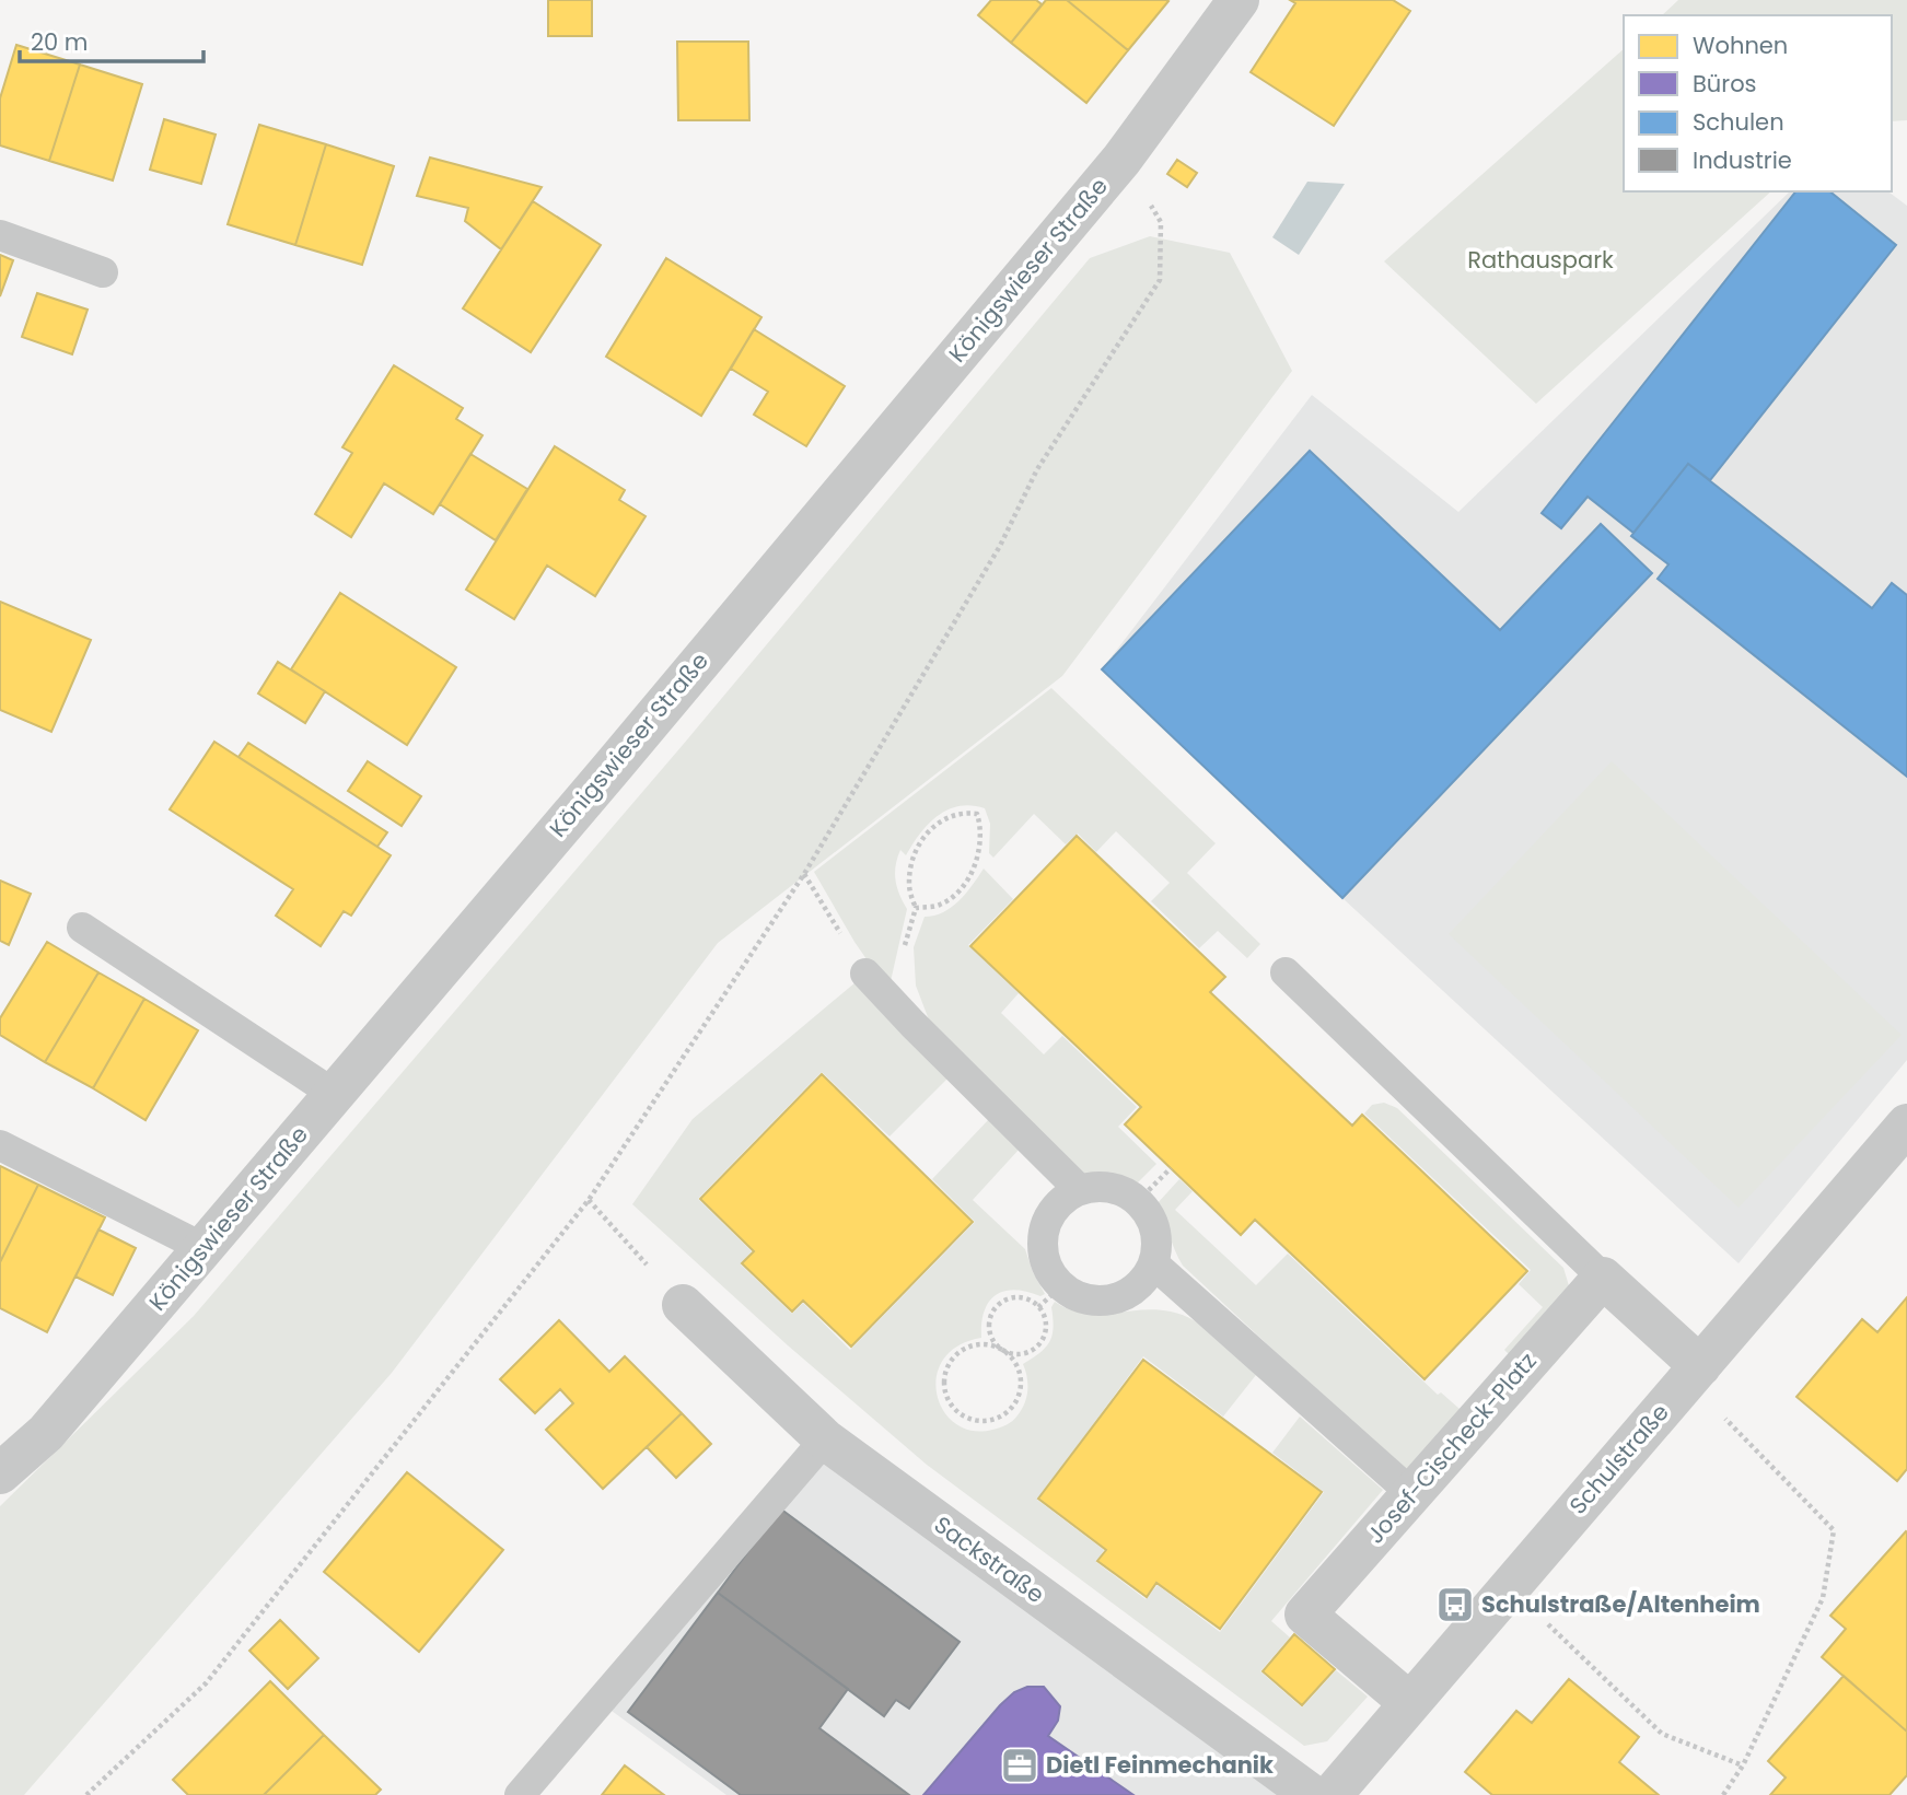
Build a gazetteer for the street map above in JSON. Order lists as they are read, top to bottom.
{
  "streets": {
    "street": [
      "Königswieser Straße",
      "Josef-Cischeck-Platz",
      "Schulstraße",
      "Sackstraße"
    ]
  },
  "crossings": [
    ["Josef-Cischeck-Platz", "Schulstraße"]
  ],
  "parks": ["Rathauspark"],
  "places": {
    "bus stop": ["Schulstraße/Altenheim"],
    "office": ["Dietl Feinmechanik"]
  },
  "legend": [
    "Wohnen",
    "Büros",
    "Schulen",
    "Industrie"
  ],
  "scale_bar": "20 m"
}
